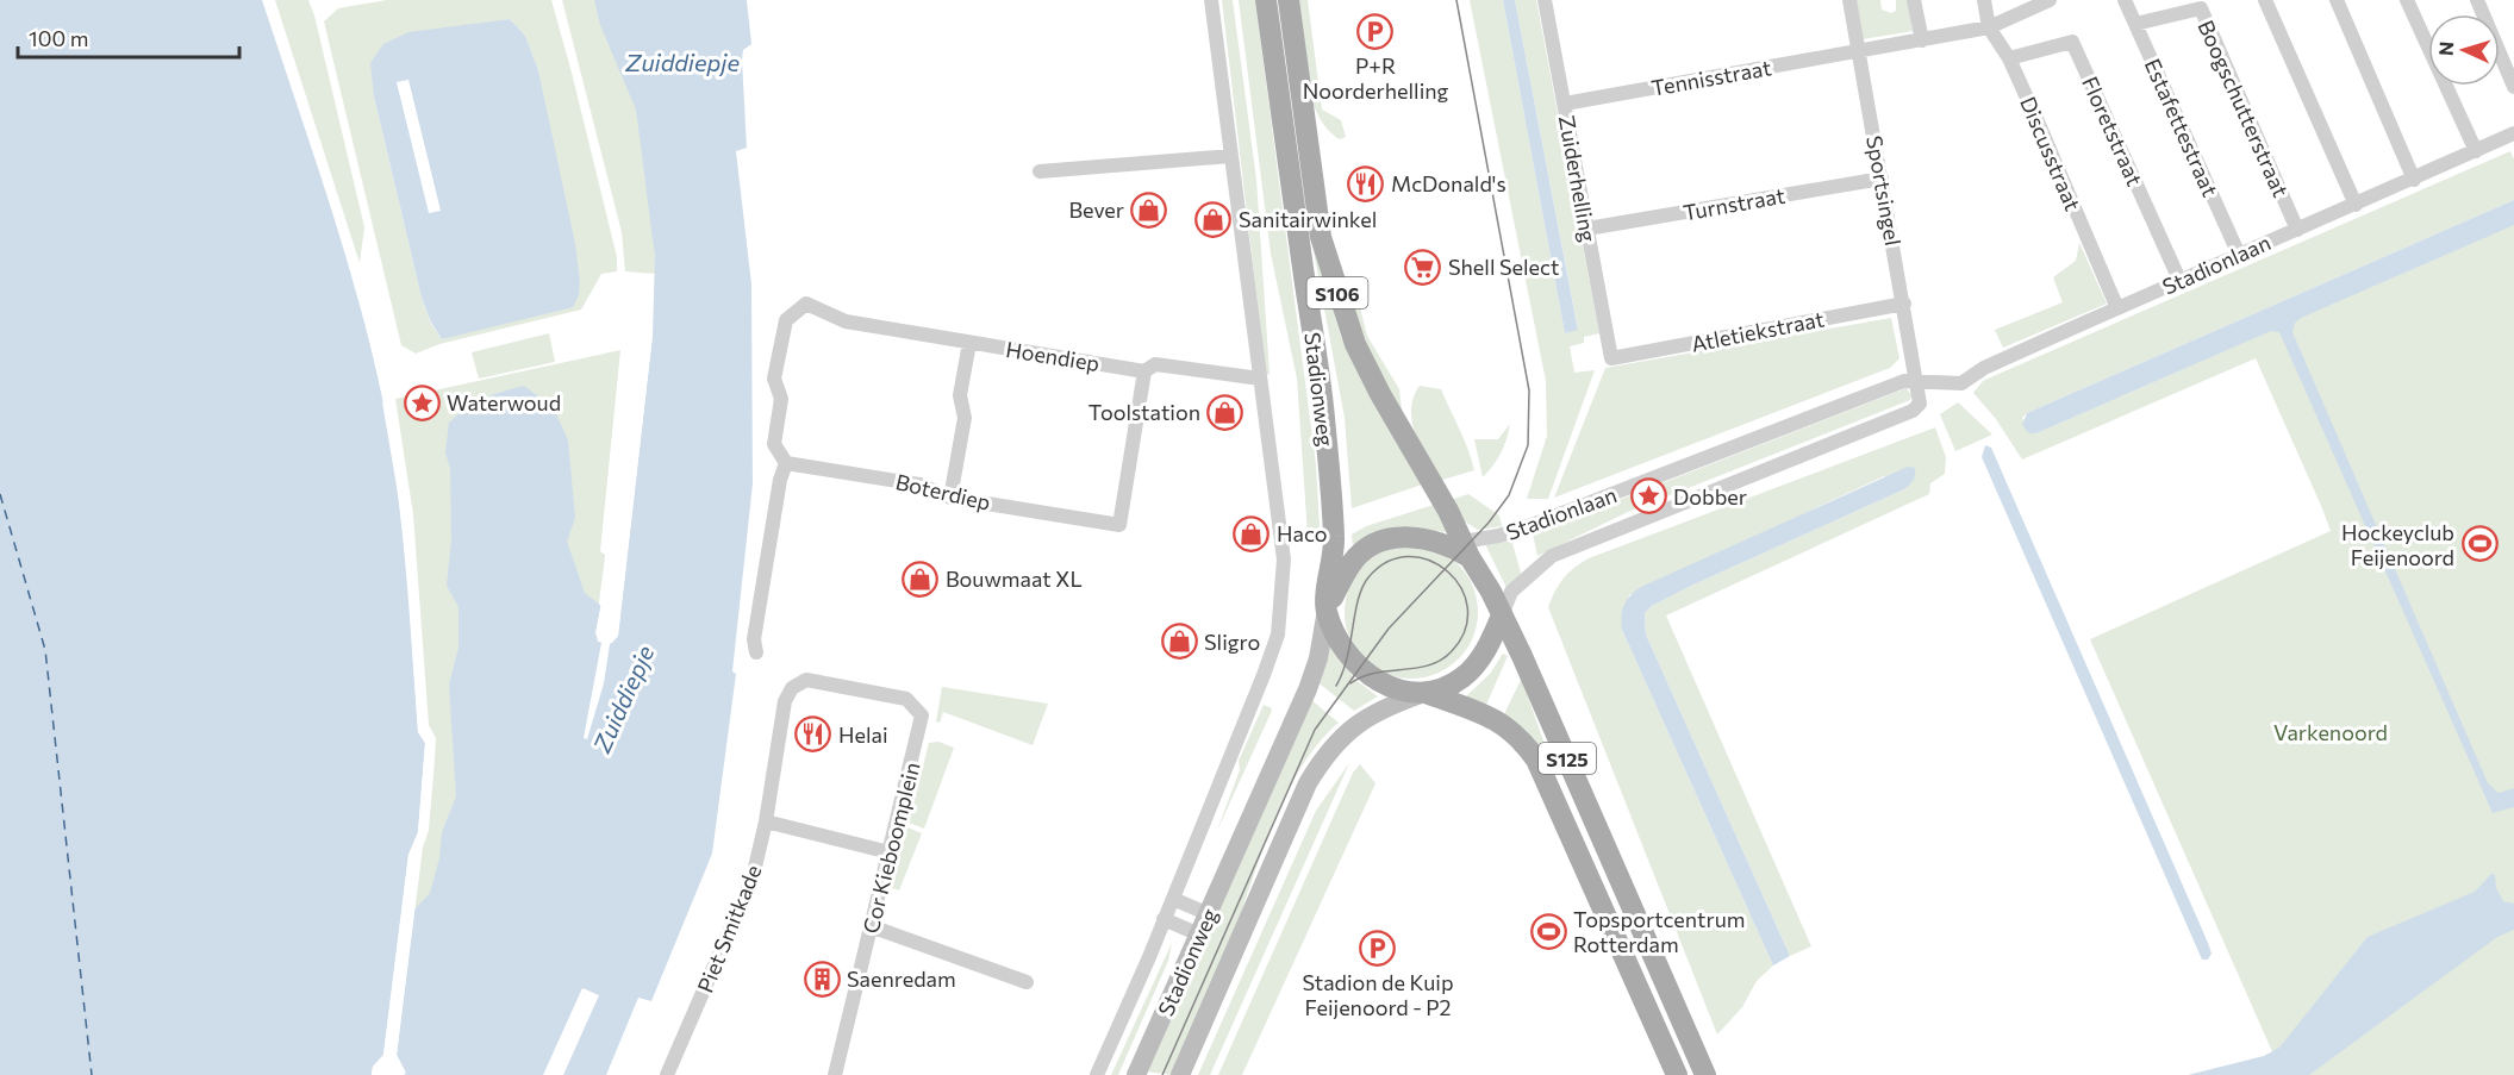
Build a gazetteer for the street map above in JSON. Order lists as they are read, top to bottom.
{
  "streets": {
    "main road": ["S106", "Stadionweg", "S125"],
    "street": [
      "Tennisstraat",
      "Boogschutterstraat",
      "Estafettestraat",
      "Floretstraat",
      "Discusstraat",
      "Zuiderhelling",
      "Sportsingel",
      "Turnstraat",
      "Stadionlaan",
      "Atletiekstraat",
      "Hoendiep",
      "Boterdiep",
      "Cor Kieboomplein",
      "Piet Smitkade"
    ]
  },
  "crossings": [
    ["Tennisstraat", "Discusstraat"],
    ["Tennisstraat", "Zuiderhelling"],
    ["Tennisstraat", "Sportsingel"],
    ["Boogschutterstraat", "Estafettestraat"],
    ["Boogschutterstraat", "Stadionlaan"],
    ["Estafettestraat", "Stadionlaan"],
    ["Floretstraat", "Discusstraat"],
    ["Floretstraat", "Stadionlaan"],
    ["Discusstraat", "Stadionlaan"],
    ["Zuiderhelling", "Turnstraat"],
    ["Zuiderhelling", "Atletiekstraat"],
    ["Sportsingel", "Turnstraat"],
    ["Sportsingel", "Stadionlaan"],
    ["Sportsingel", "Atletiekstraat"],
    ["Stadionlaan", "Stadionweg"],
    ["Stadionlaan", "S125"],
    ["Hoendiep", "Boterdiep"],
    ["Stadionweg", "S125"],
    ["Cor Kieboomplein", "Piet Smitkade"]
  ],
  "water": ["Zuiddiepje"],
  "parks": ["Varkenoord"],
  "places": {
    "parking": ["P+R Noorderhelling", "Stadion de Kuip Feijenoord - P2"],
    "restaurant": ["McDonald's", "Helai"],
    "shop": [
      "Bever",
      "Sanitairwinkel",
      "Toolstation",
      "Haco",
      "Bouwmaat XL",
      "Sligro"
    ],
    "supermarket": ["Shell Select"],
    "place": ["Waterwoud", "Dobber"],
    "sports": ["Hockeyclub Feijenoord", "Topsportcentrum Rotterdam"],
    "building": ["Saenredam"]
  },
  "scale_bar": "100 m",
  "north": "left"
}
